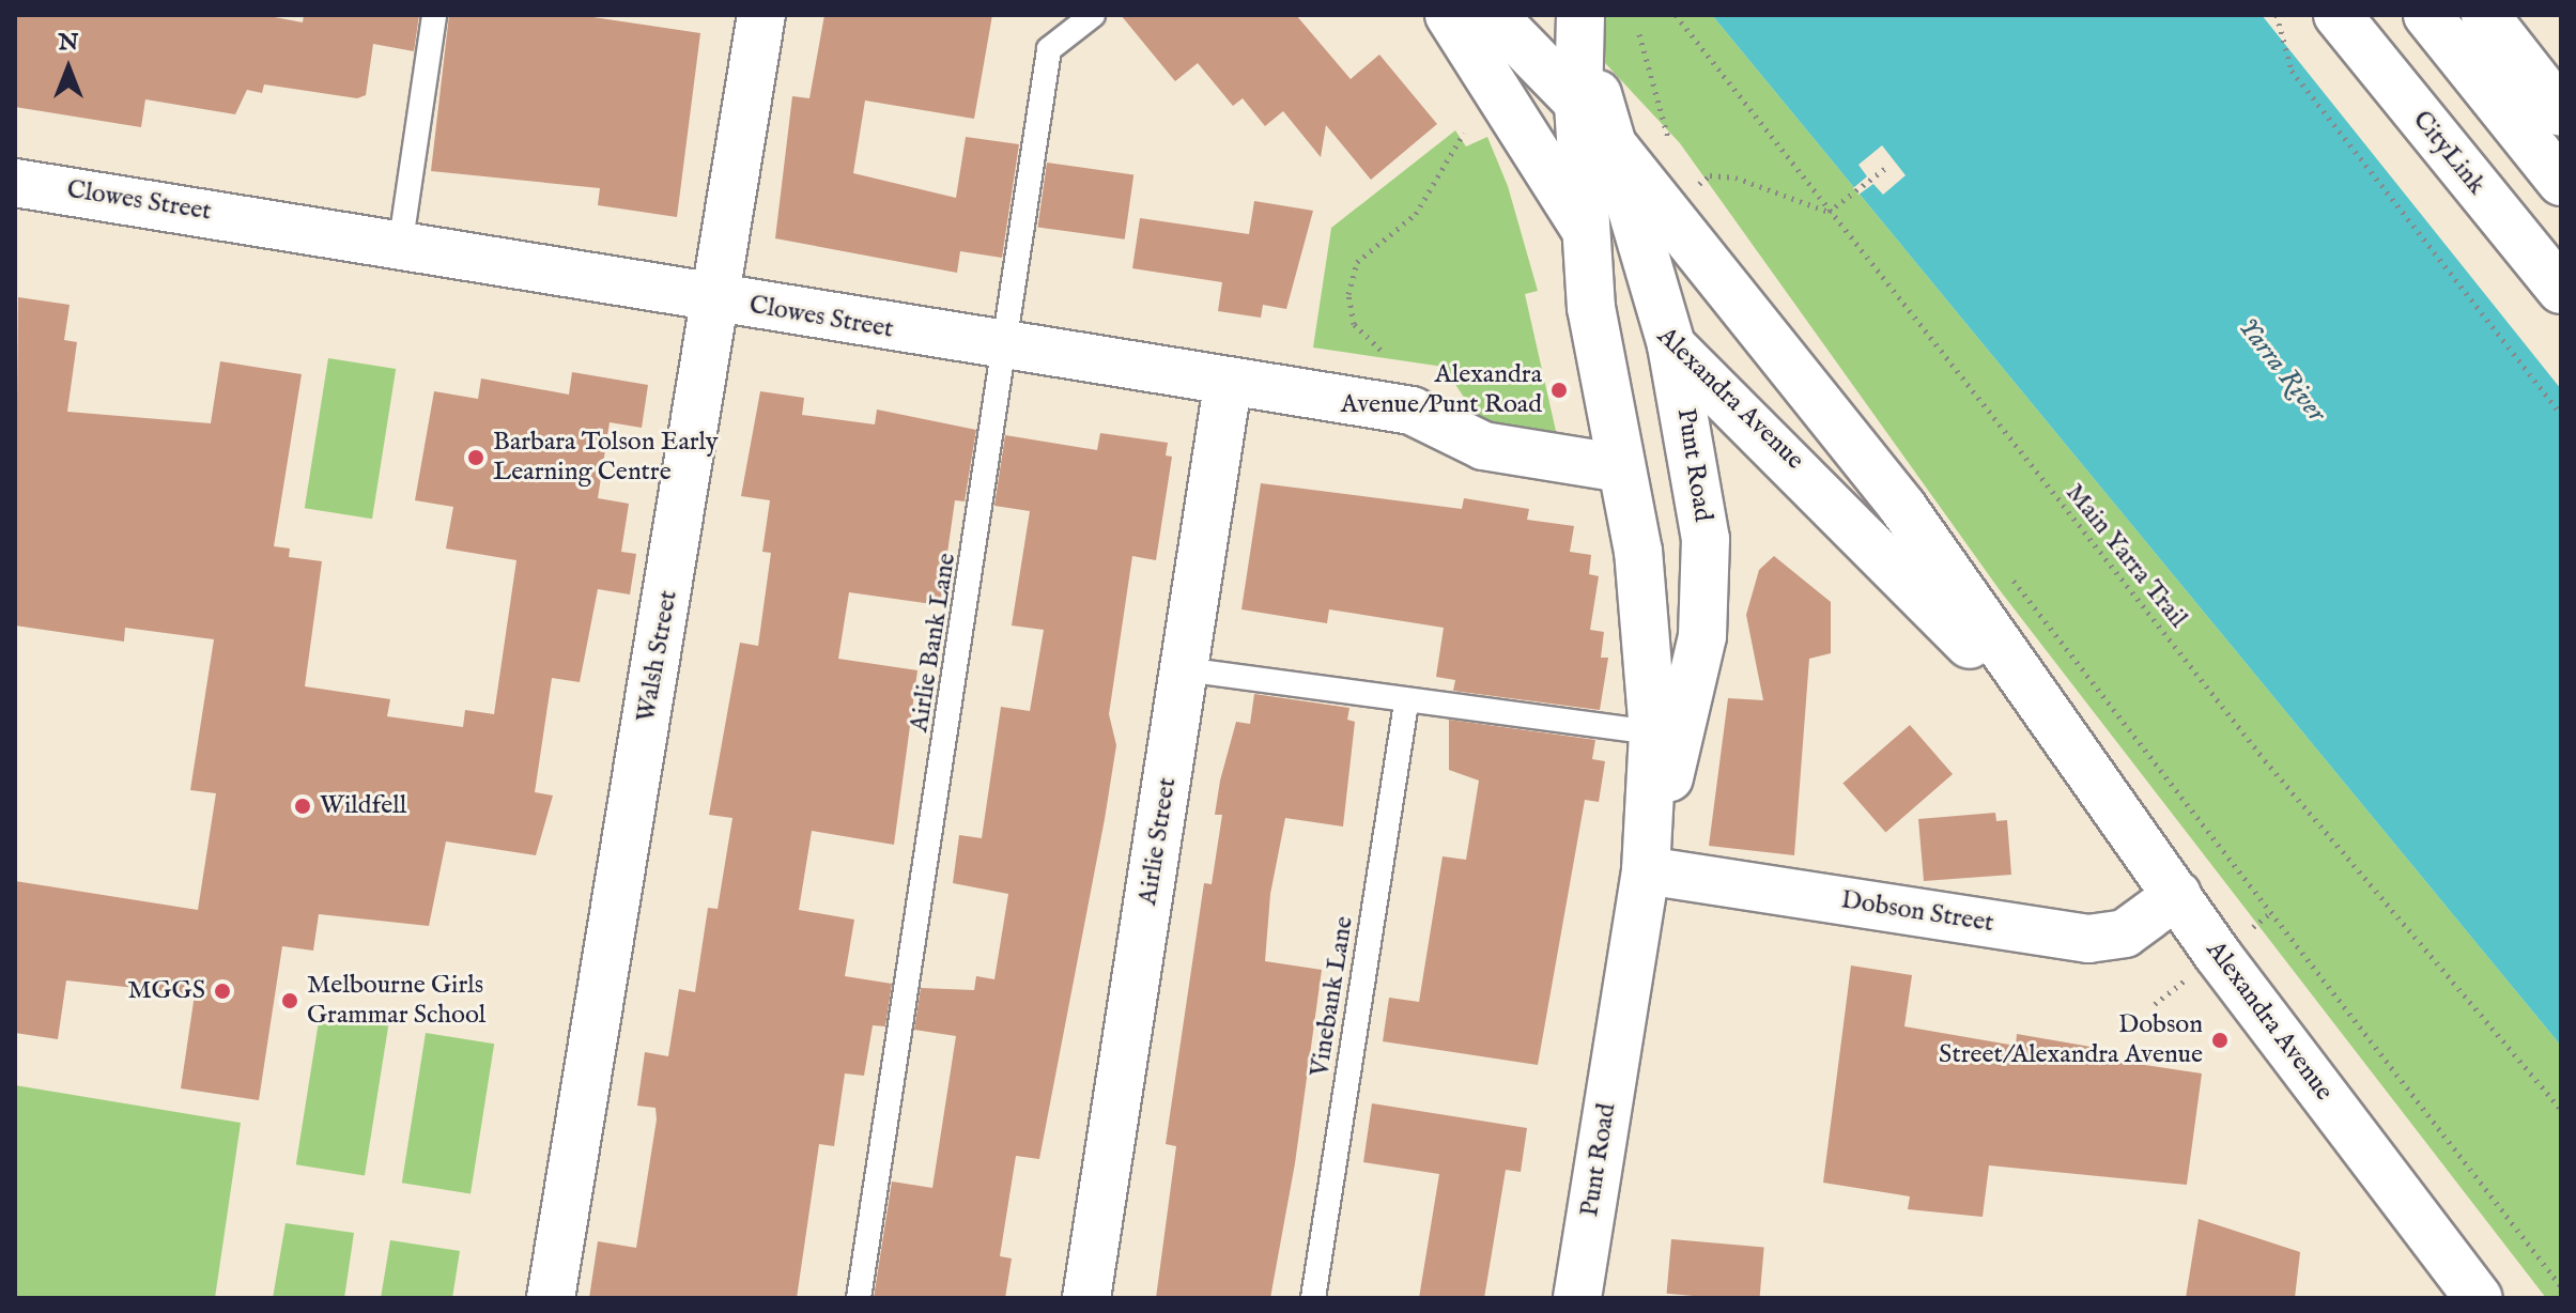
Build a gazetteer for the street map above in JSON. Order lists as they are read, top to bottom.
{
  "streets": {
    "main road": [
      "CityLink",
      "Clowes Street",
      "Alexandra Avenue",
      "Punt Road",
      "Walsh Street",
      "Airlie Street",
      "Dobson Street"
    ],
    "lane": ["Airlie Bank Lane", "Vinebank Lane"],
    "path": ["Main Yarra Trail"]
  },
  "crossings": [
    ["Clowes Street", "Punt Road"],
    ["Clowes Street", "Airlie Bank Lane"],
    ["Clowes Street", "Walsh Street"],
    ["Clowes Street", "Airlie Street"],
    ["Alexandra Avenue", "Punt Road"],
    ["Alexandra Avenue", "Dobson Street"],
    ["Punt Road", "Dobson Street"]
  ],
  "water": ["Yarra River"],
  "places": [
    "Alexandra Avenue/Punt Road",
    "Barbara Tolson Early Learning Centre",
    "Wildfell",
    "MGGS",
    "Melbourne Girls Grammar School",
    "Dobson Street/Alexandra Avenue"
  ],
  "north": "top"
}
